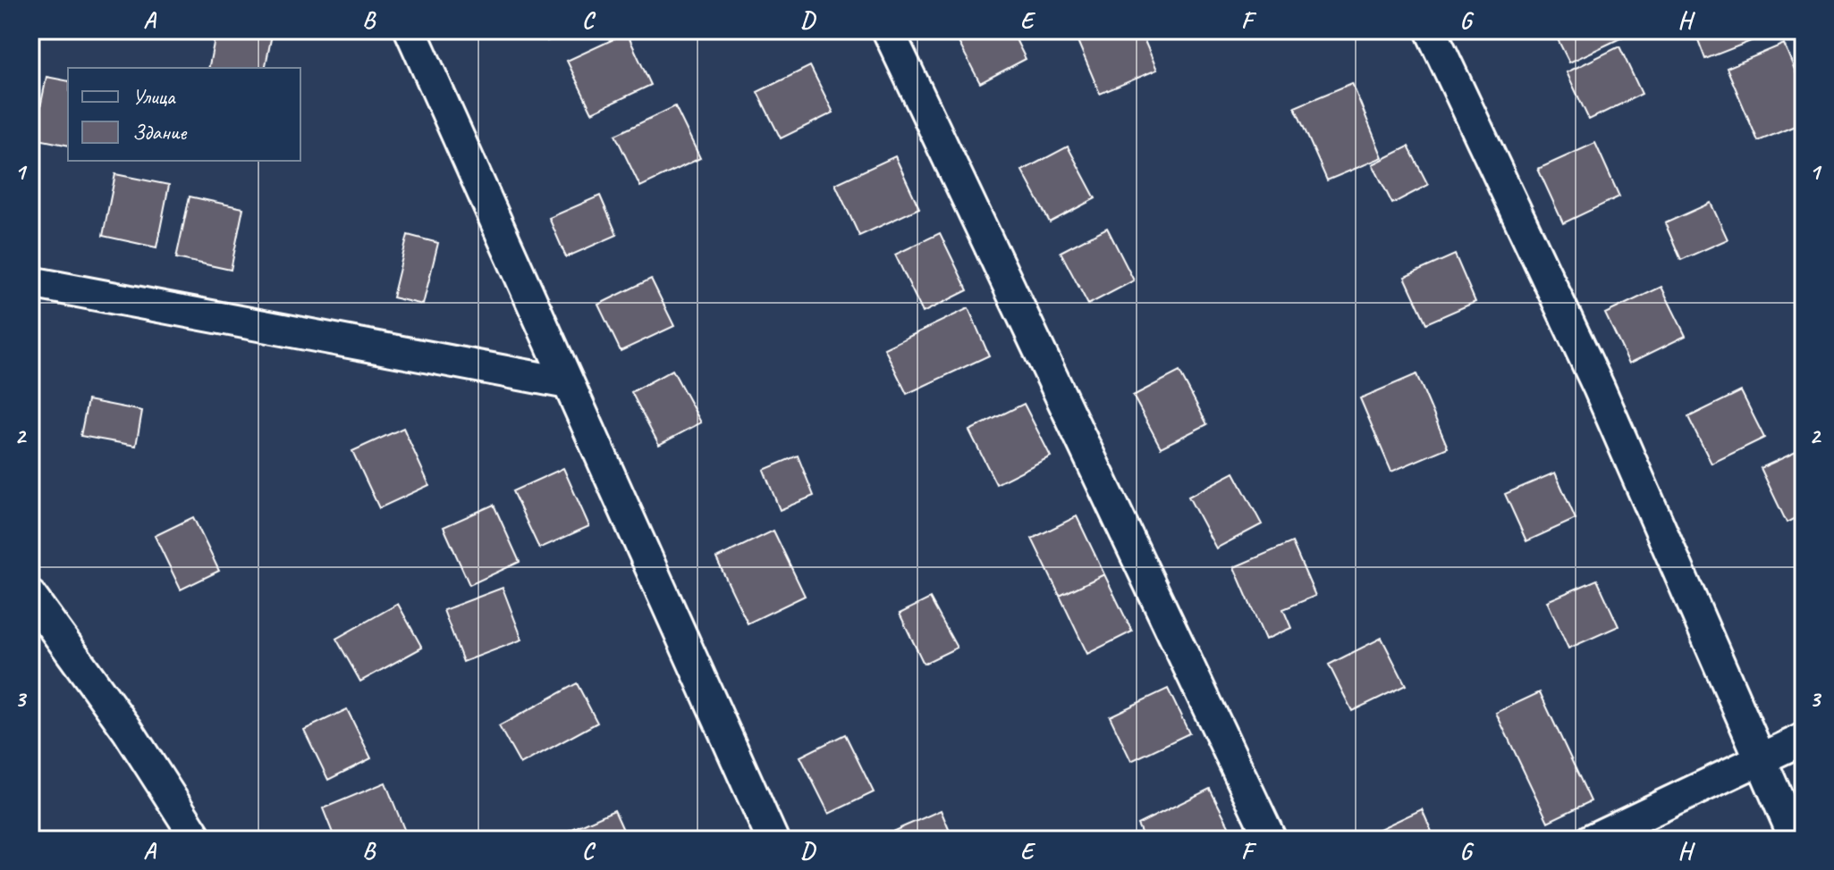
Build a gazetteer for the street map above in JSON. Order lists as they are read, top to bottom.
{
  "legend": ["Улица", "Здание"],
  "grid": {
    "columns": [
      "A",
      "B",
      "C",
      "D",
      "E",
      "F",
      "G",
      "H"
    ],
    "rows": ["1", "2", "3"]
  }
}
